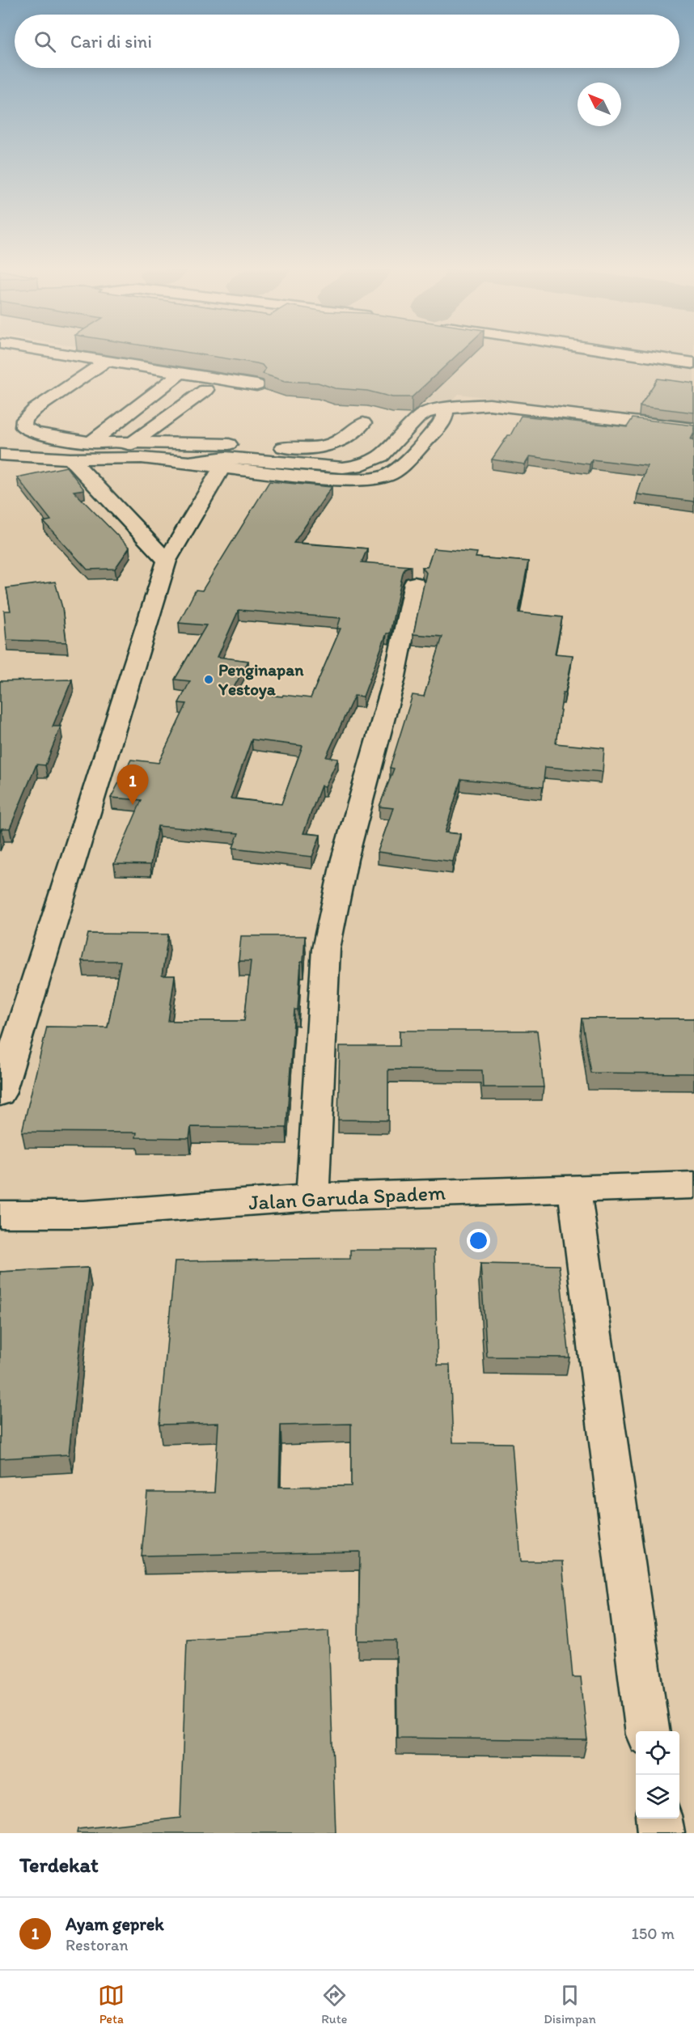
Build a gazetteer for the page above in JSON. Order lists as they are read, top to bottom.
{
  "streets": {
    "street": ["Jalan Garuda Spadem"]
  },
  "places": ["Penginapan Yestoya"],
  "north": "top left",
  "page": {
    "search": "Cari di sini",
    "pins": "1",
    "heading": "Terdekat",
    "list": [
      {
        "mark": "1",
        "name": "Ayam geprek",
        "note": "Restoran",
        "value": "150 m"
      }
    ],
    "nav": ["Peta", "Rute", "Disimpan"]
  }
}
